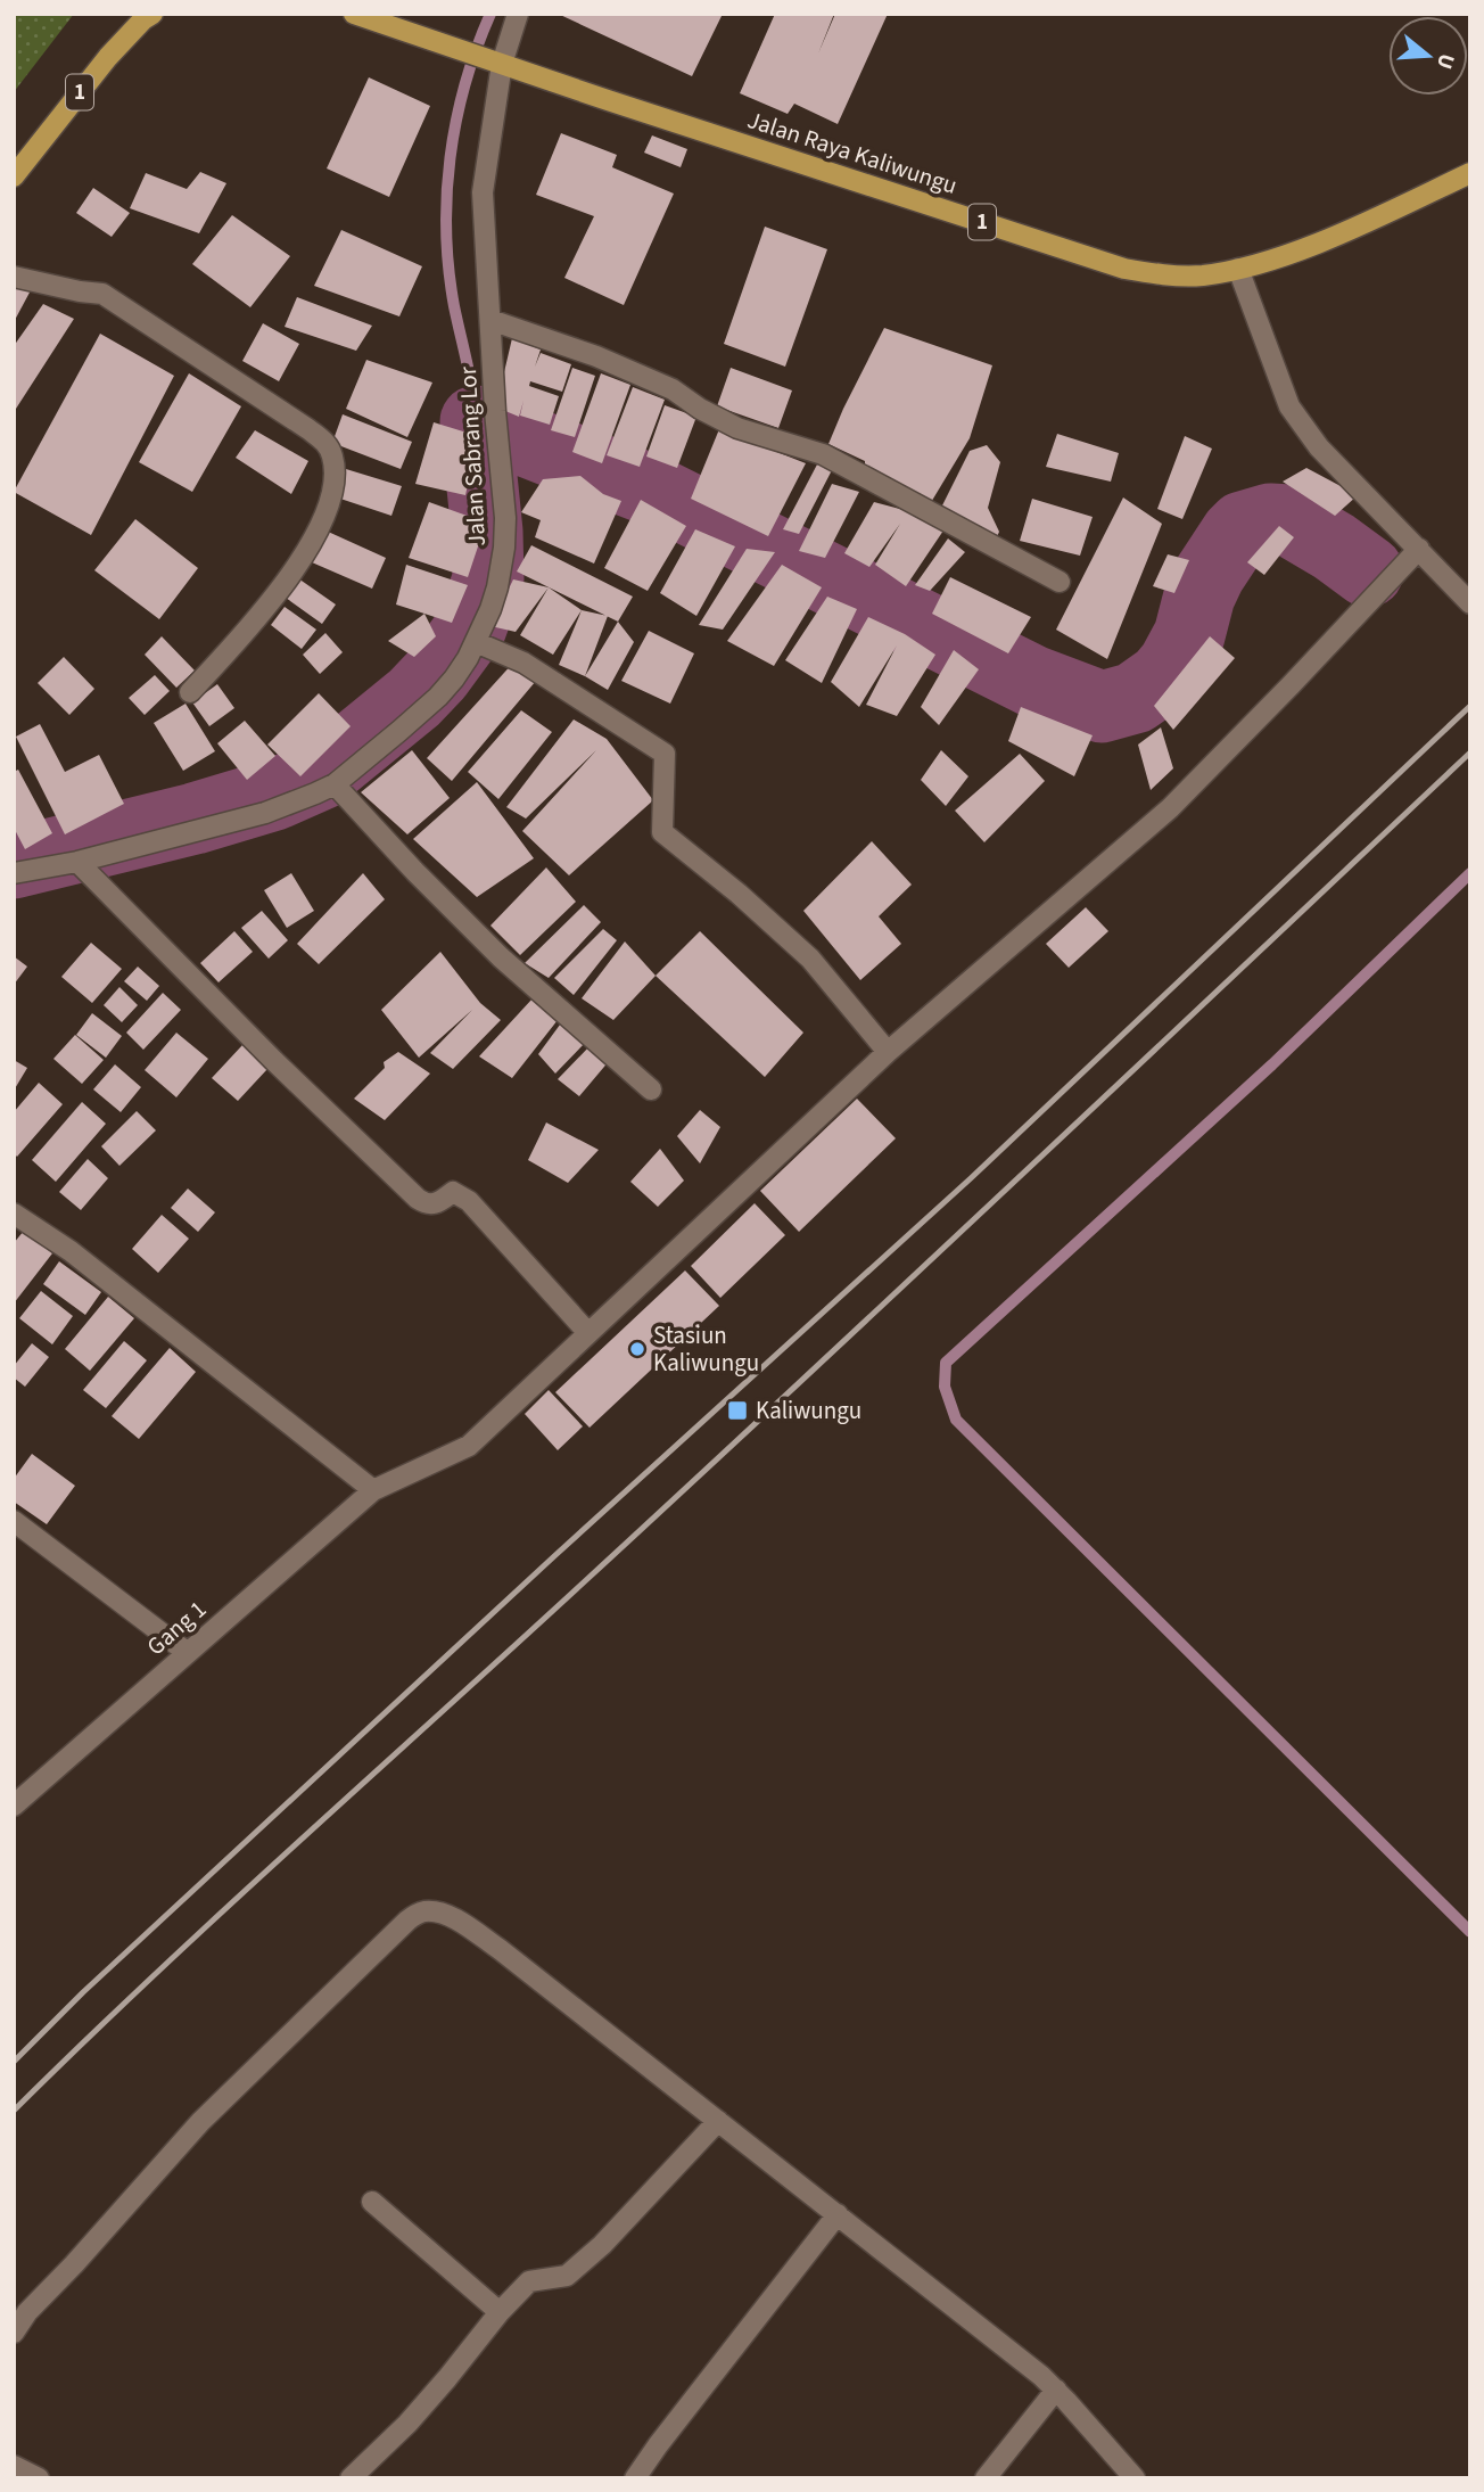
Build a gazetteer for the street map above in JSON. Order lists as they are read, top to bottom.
{
  "streets": {
    "main road": ["1", "Jalan Raya Kaliwungu"],
    "street": ["Jalan Sabrang Lor", "Gang 1"]
  },
  "crossings": [
    ["Jalan Raya Kaliwungu", "Jalan Sabrang Lor"]
  ],
  "places": {
    "other": ["Stasiun Kaliwungu"],
    "transit": ["Kaliwungu"]
  },
  "north": "right"
}
